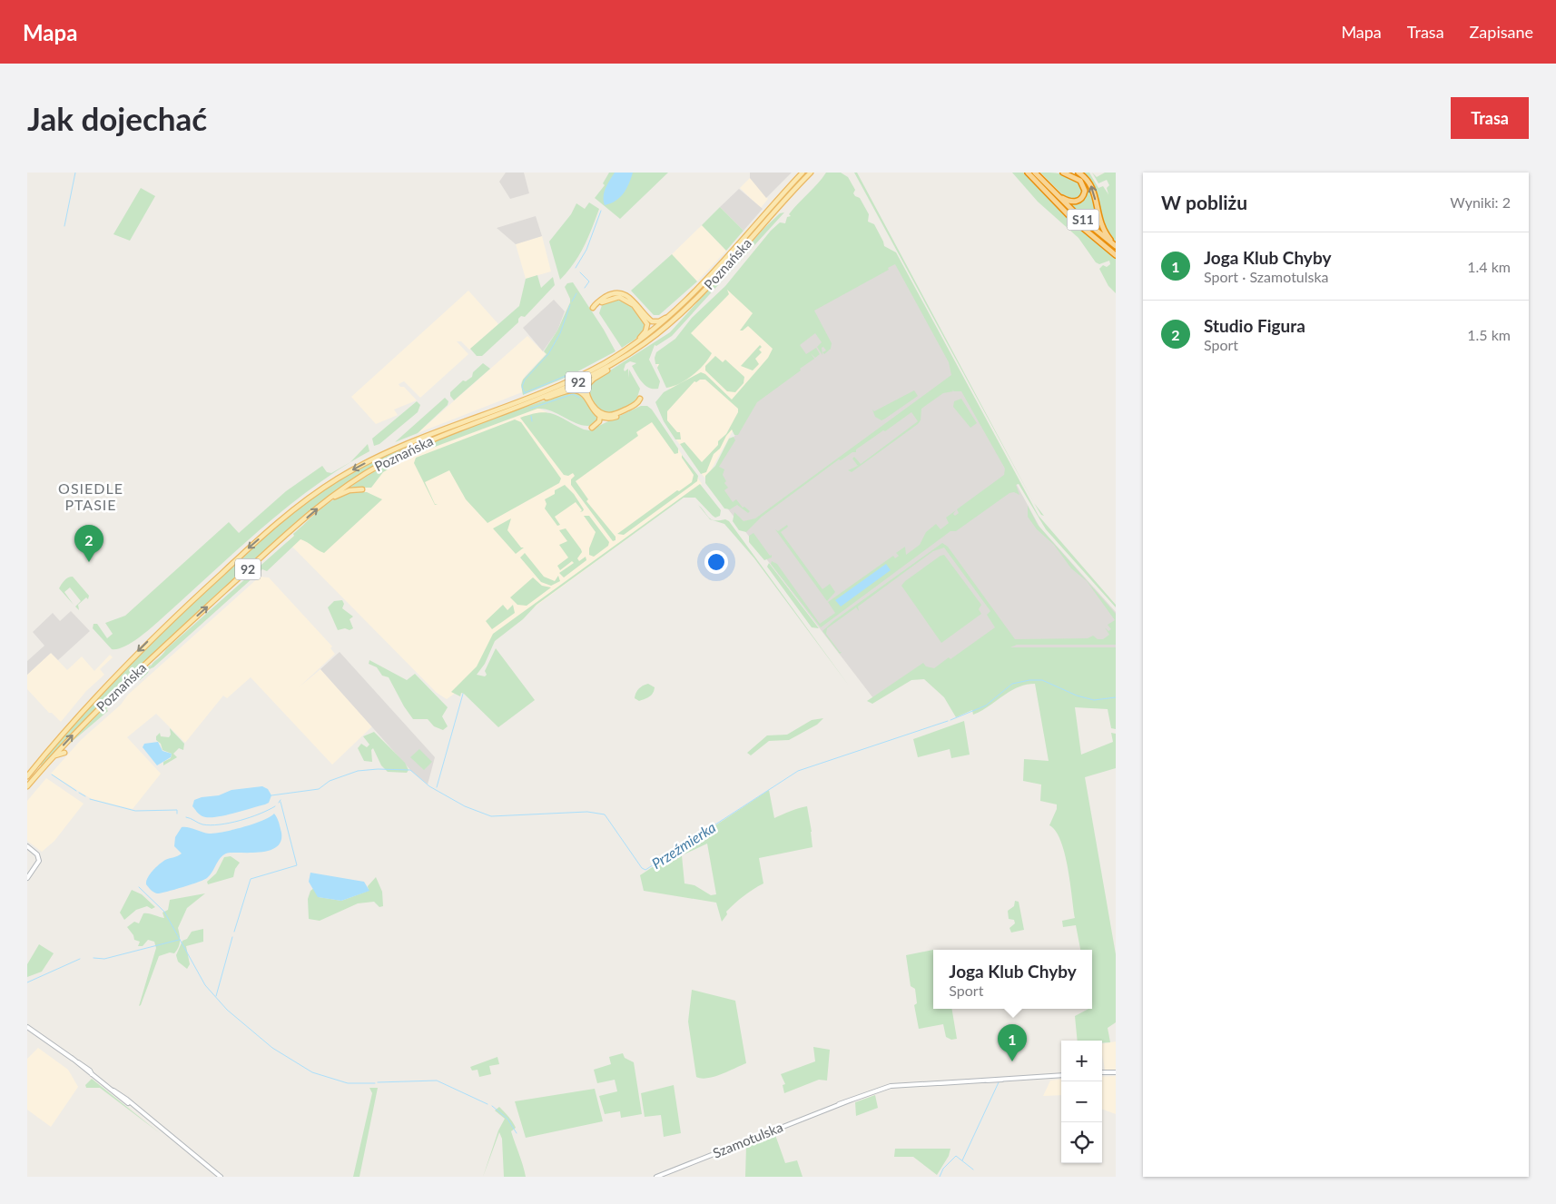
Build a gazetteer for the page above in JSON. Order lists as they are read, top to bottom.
{
  "streets": {
    "highway": ["S11"],
    "main road": ["Poznańska", "92"],
    "street": ["Szamotulska"]
  },
  "districts": ["OSIEDLE PTASIE"],
  "water": ["Przeźmierka"],
  "page": {
    "header": "Mapa",
    "nav": ["Mapa", "Trasa", "Zapisane"],
    "buttons": "Trasa",
    "title": "Jak dojechać",
    "heading": ["W pobliżu", "Wyniki: 2"],
    "list": [
      {
        "mark": "1",
        "name": "Joga Klub Chyby",
        "note": "Sport · Szamotulska",
        "value": "1.4 km"
      },
      {
        "mark": "2",
        "name": "Studio Figura",
        "note": "Sport",
        "value": "1.5 km"
      }
    ],
    "pins": ["2", "1"],
    "popup": ["Joga Klub Chyby", "Sport"],
    "map_buttons": ["+", "−"]
  }
}
